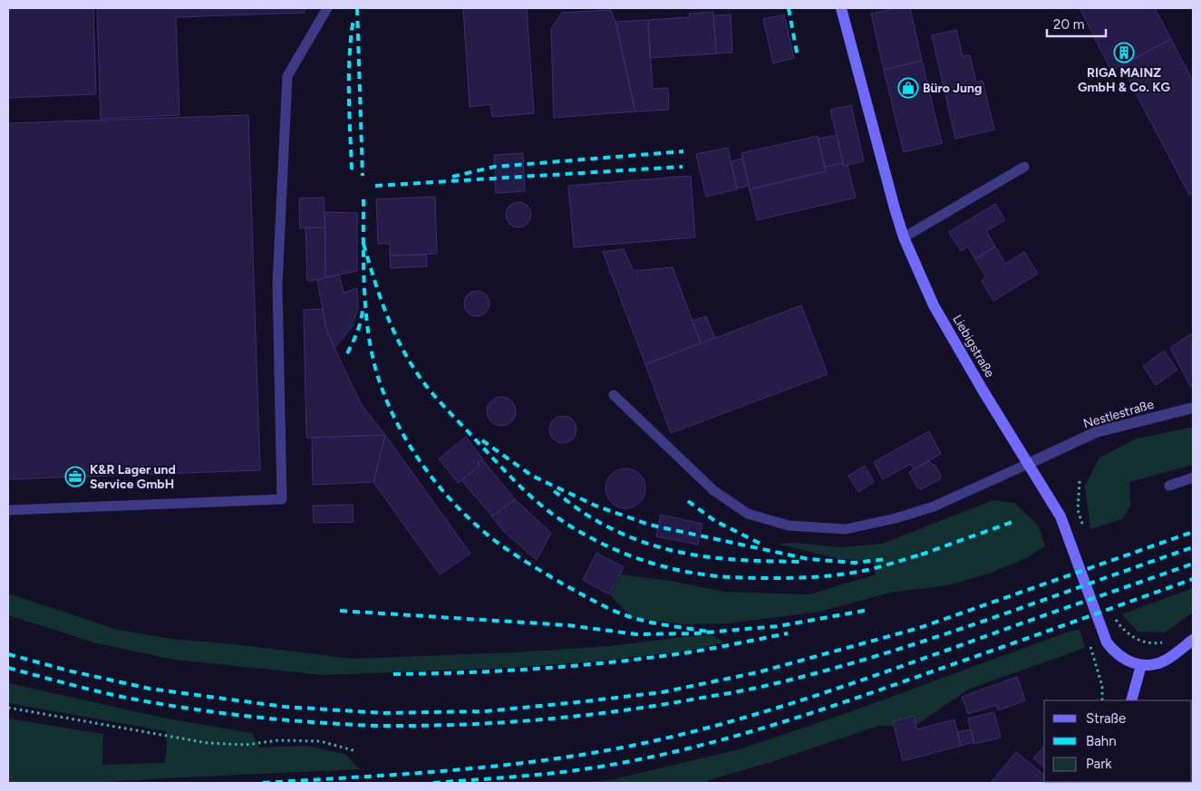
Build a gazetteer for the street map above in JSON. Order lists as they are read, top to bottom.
{
  "streets": {
    "street": ["Liebigstraße", "Nestlestraße"]
  },
  "crossings": [
    ["Liebigstraße", "Nestlestraße"]
  ],
  "places": {
    "building": ["RIGA MAINZ GmbH & Co. KG"],
    "shop": ["Büro Jung"],
    "office": ["K&R Lager und Service GmbH"]
  },
  "legend": ["Straße", "Bahn", "Park"],
  "scale_bar": "20 m"
}
